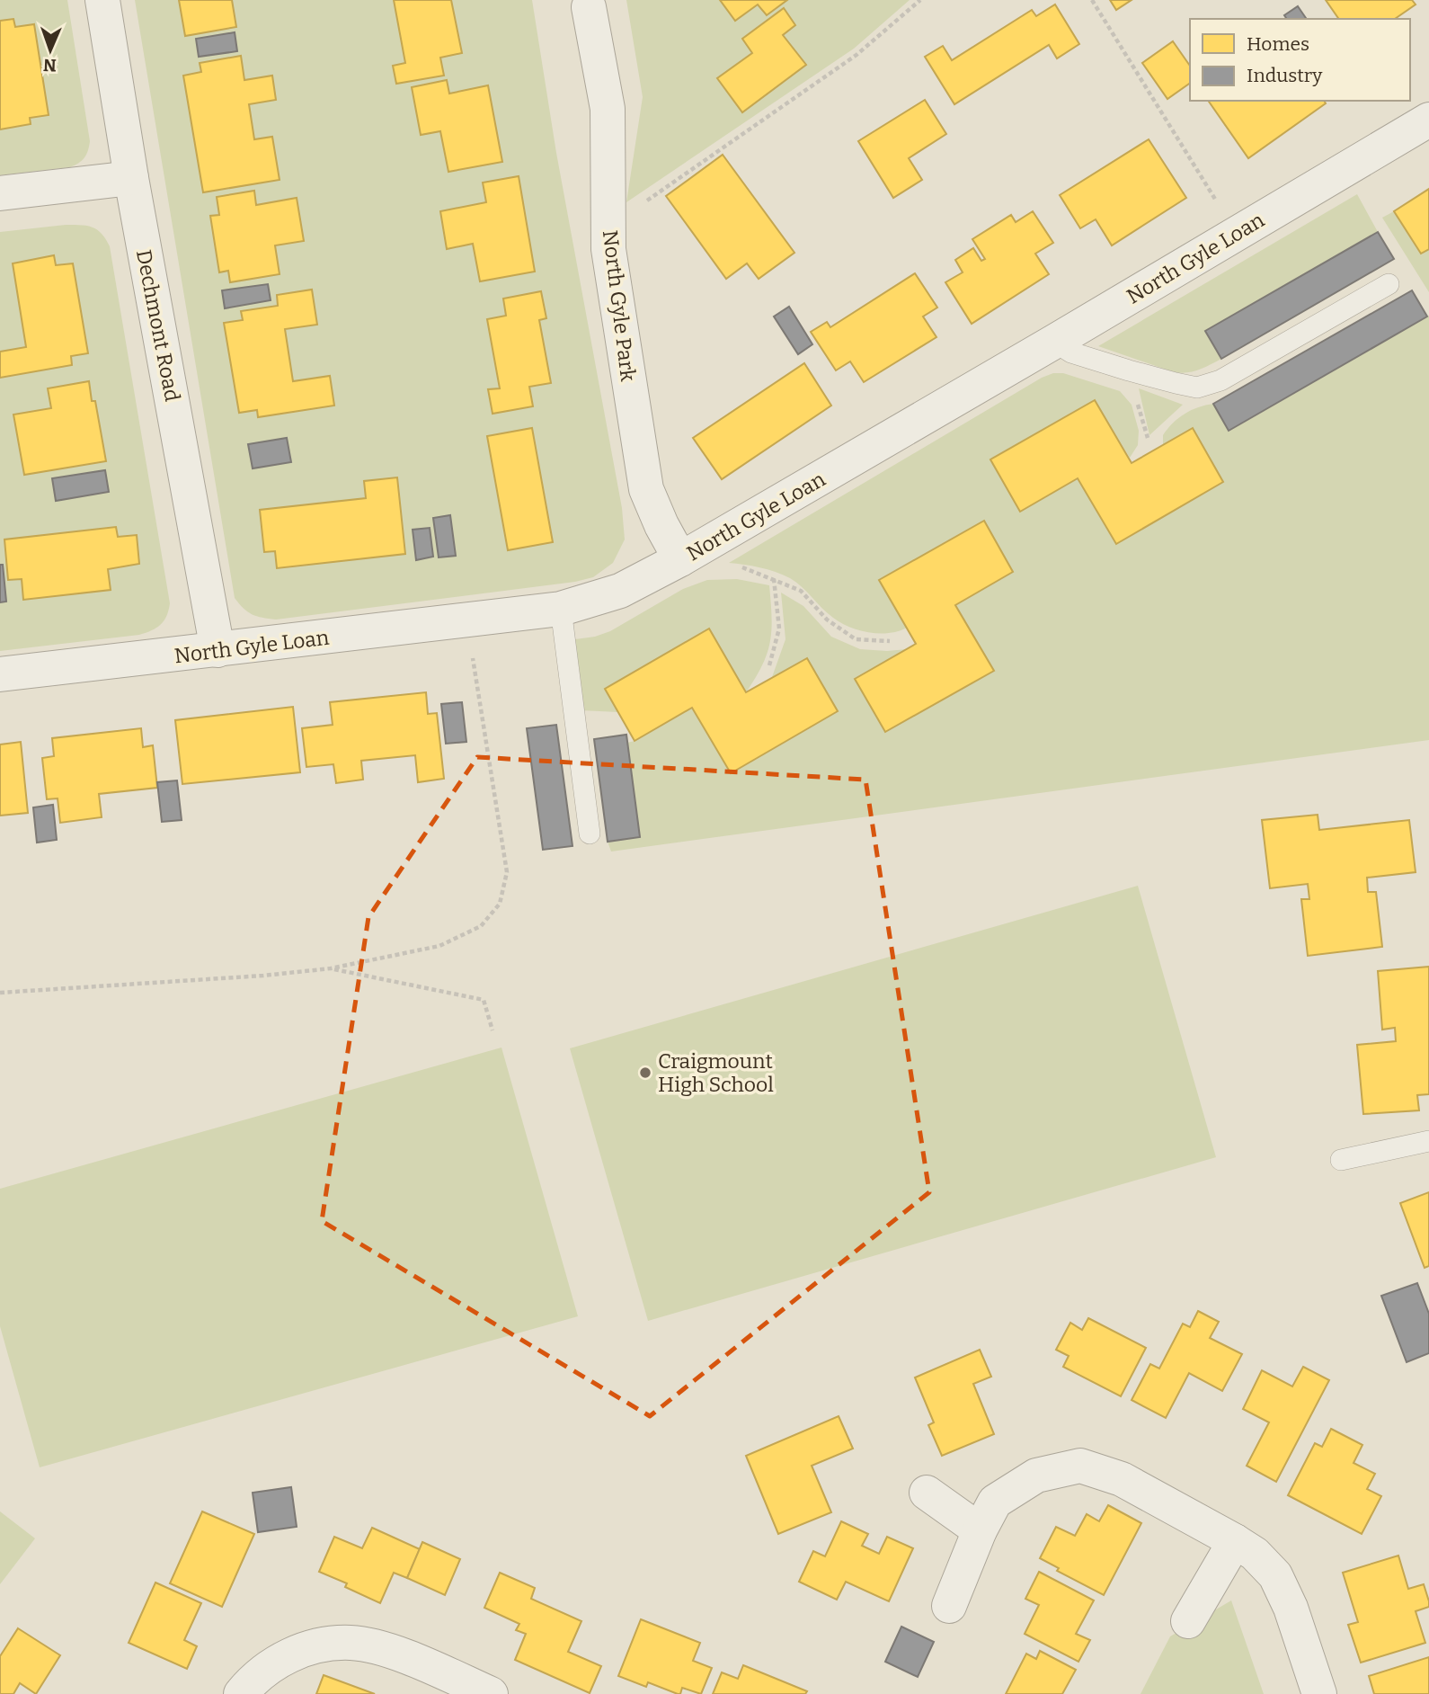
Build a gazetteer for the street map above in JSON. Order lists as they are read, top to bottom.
{
  "streets": {
    "street": ["North Gyle Loan", "North Gyle Park", "Dechmont Road"]
  },
  "crossings": [
    ["North Gyle Loan", "North Gyle Park"],
    ["North Gyle Loan", "Dechmont Road"]
  ],
  "places": ["Craigmount High School"],
  "legend": ["Homes", "Industry"],
  "north": "bottom"
}
